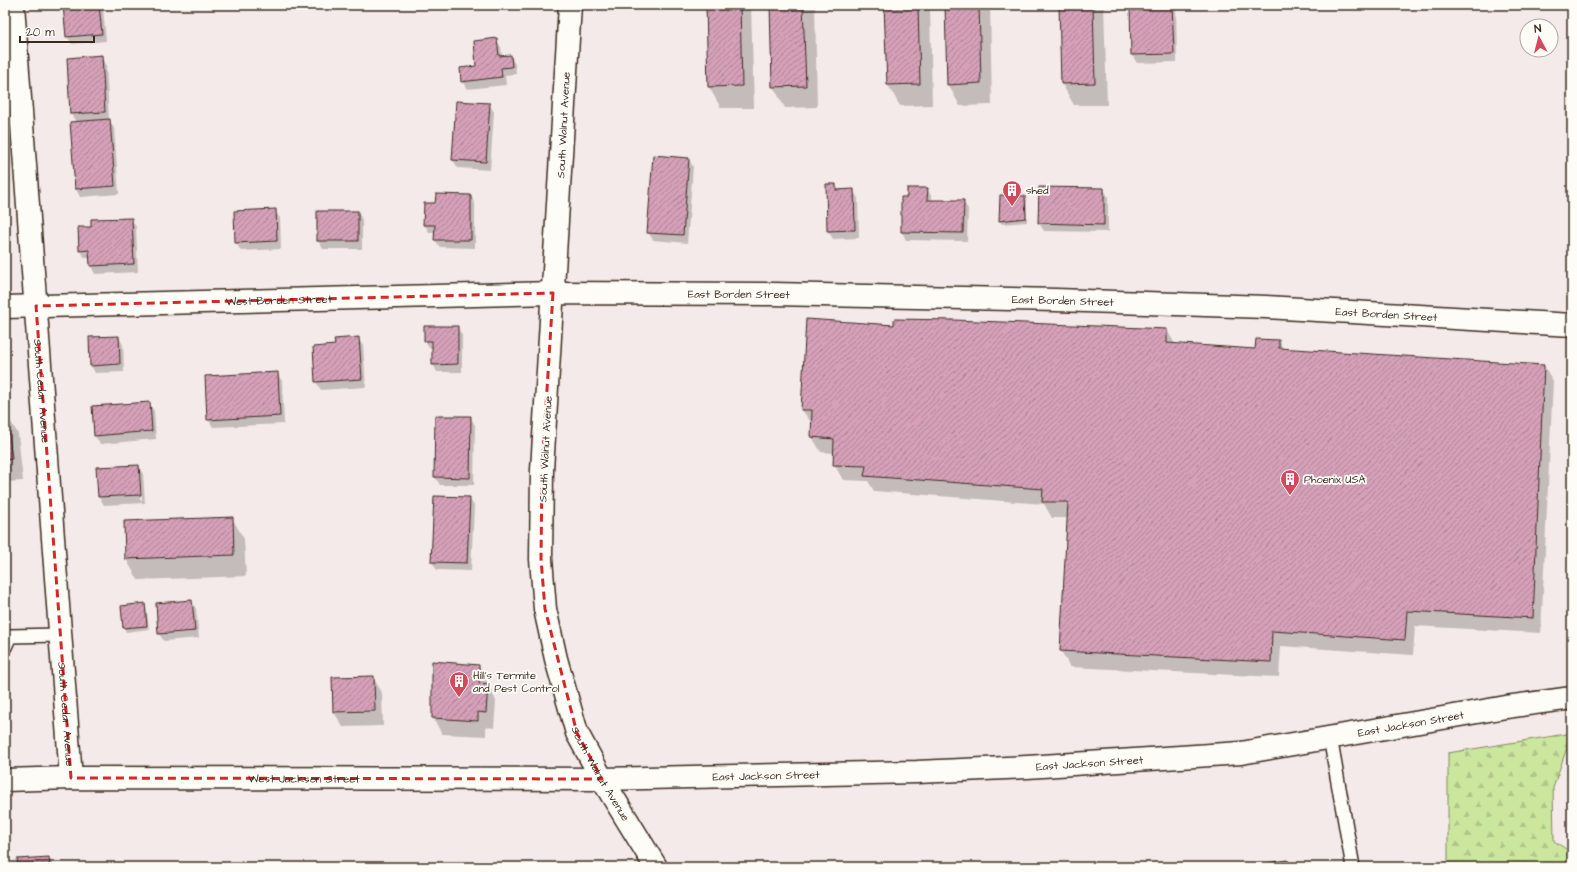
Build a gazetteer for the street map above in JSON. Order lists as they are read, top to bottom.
{
  "streets": {
    "street": [
      "South Walnut Avenue",
      "East Borden Street",
      "West Borden Street",
      "South Cedar Avenue",
      "East Jackson Street",
      "West Jackson Street"
    ]
  },
  "crossings": [
    ["South Walnut Avenue", "East Borden Street"],
    ["South Walnut Avenue", "West Borden Street"],
    ["South Walnut Avenue", "East Jackson Street"],
    ["South Walnut Avenue", "West Jackson Street"],
    ["East Borden Street", "West Borden Street"],
    ["West Borden Street", "South Cedar Avenue"],
    ["South Cedar Avenue", "West Jackson Street"],
    ["East Jackson Street", "West Jackson Street"]
  ],
  "places": {
    "building": ["shed", "Phoenix USA", "Hill's Termite and Pest Control"]
  },
  "scale_bar": "20 m",
  "north": "top"
}
